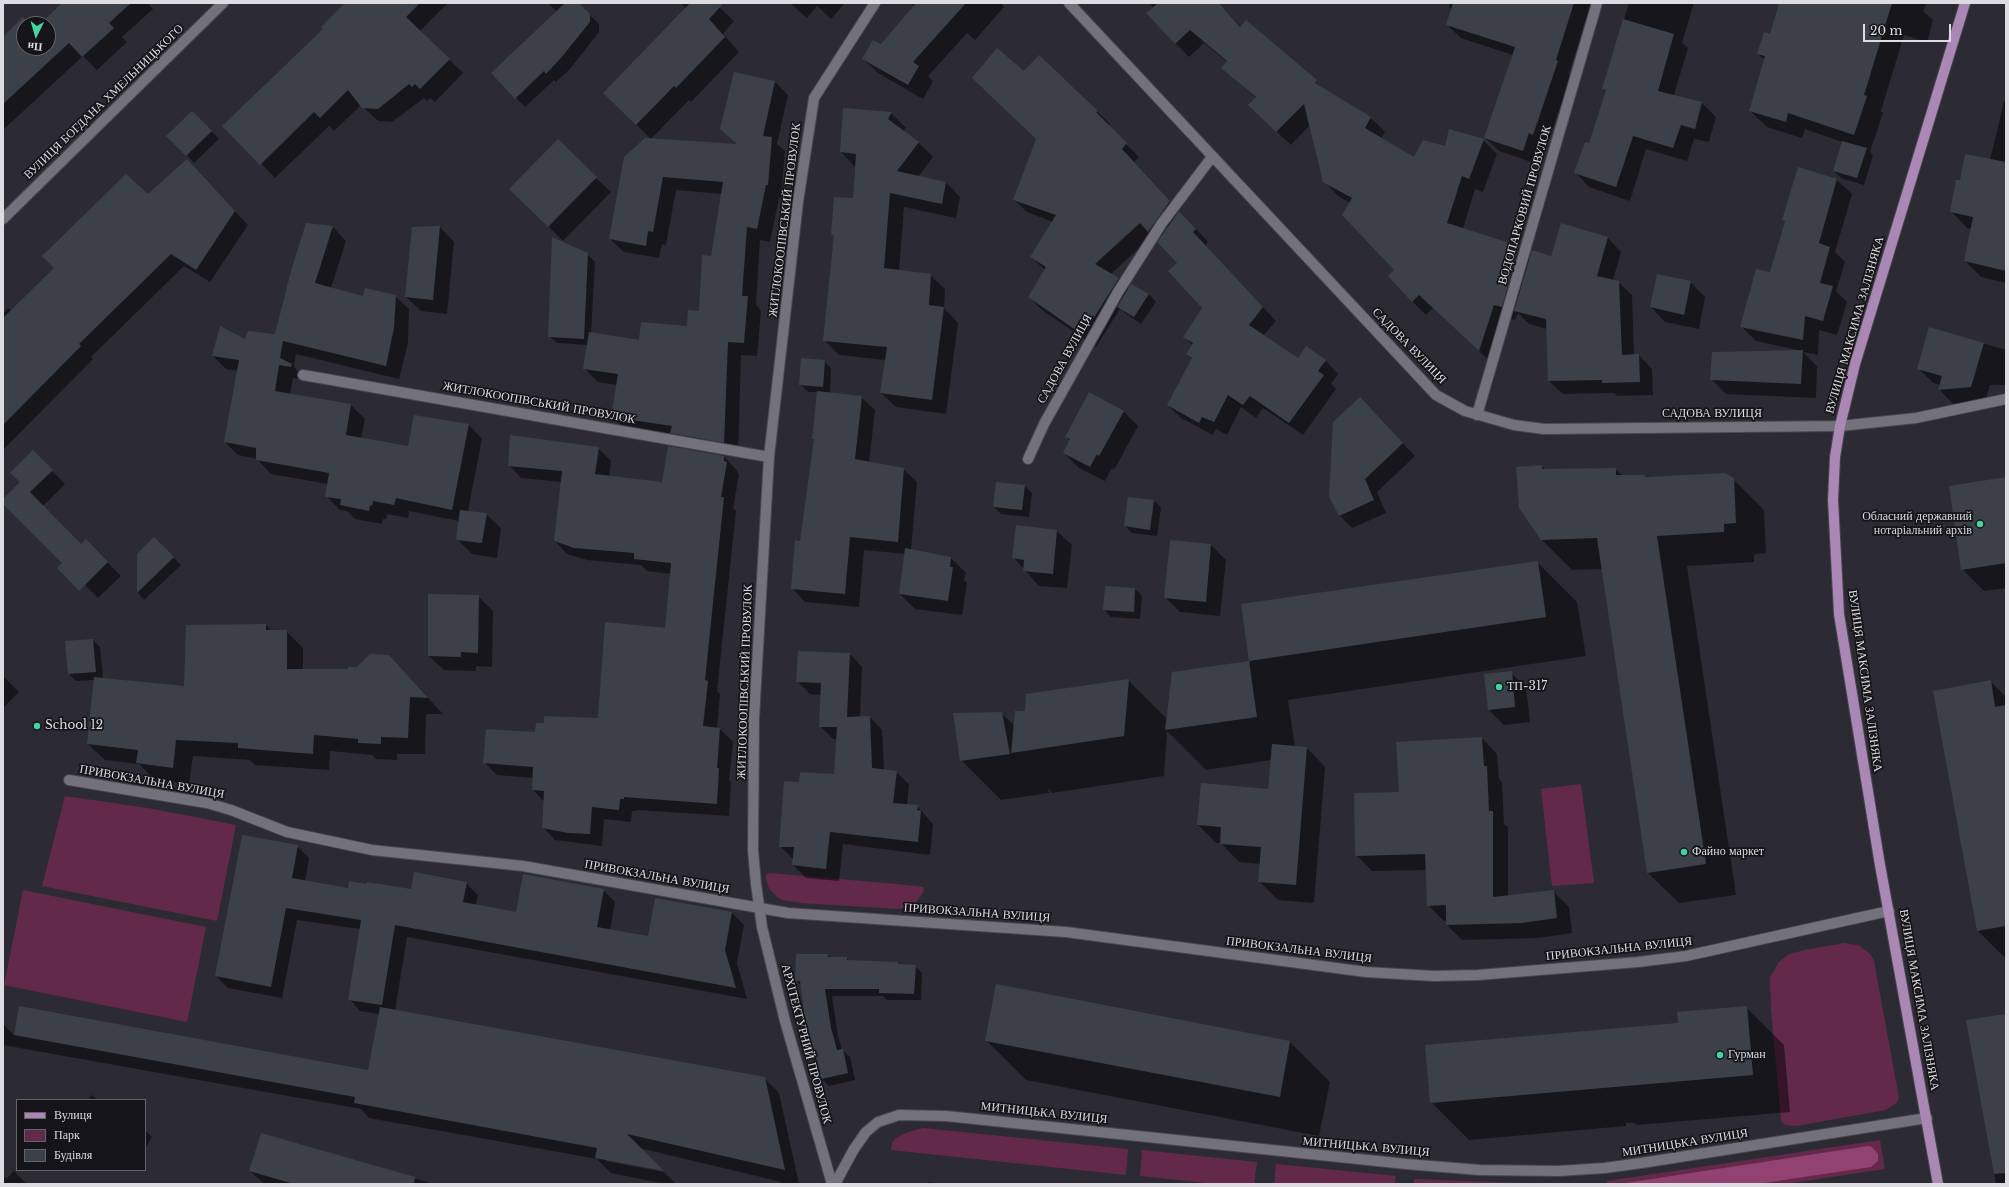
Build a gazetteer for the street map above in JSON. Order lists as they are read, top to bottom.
{
  "streets": {
    "main road": ["ВУЛИЦЯ МАКСИМА ЗАЛІЗНЯКА"],
    "street": [
      "ВУЛИЦЯ БОГДАНА ХМЕЛЬНИЦЬКОГО",
      "ВОДОПАРКОВИЙ ПРОВУЛОК",
      "ЖИТЛОКООПІВСЬКИЙ ПРОВУЛОК",
      "САДОВА ВУЛИЦЯ",
      "ПРИВОКЗАЛЬНА ВУЛИЦЯ",
      "АРХІТЕКТУРНИЙ ПРОВУЛОК",
      "МИТНИЦЬКА ВУЛИЦЯ"
    ]
  },
  "crossings": [
    ["ВОДОПАРКОВИЙ ПРОВУЛОК", "САДОВА ВУЛИЦЯ"],
    ["ЖИТЛОКООПІВСЬКИЙ ПРОВУЛОК", "ПРИВОКЗАЛЬНА ВУЛИЦЯ"],
    ["ЖИТЛОКООПІВСЬКИЙ ПРОВУЛОК", "АРХІТЕКТУРНИЙ ПРОВУЛОК"],
    ["ВУЛИЦЯ МАКСИМА ЗАЛІЗНЯКА", "САДОВА ВУЛИЦЯ"],
    ["ВУЛИЦЯ МАКСИМА ЗАЛІЗНЯКА", "ПРИВОКЗАЛЬНА ВУЛИЦЯ"],
    ["ВУЛИЦЯ МАКСИМА ЗАЛІЗНЯКА", "МИТНИЦЬКА ВУЛИЦЯ"],
    ["ПРИВОКЗАЛЬНА ВУЛИЦЯ", "АРХІТЕКТУРНИЙ ПРОВУЛОК"],
    ["АРХІТЕКТУРНИЙ ПРОВУЛОК", "МИТНИЦЬКА ВУЛИЦЯ"]
  ],
  "places": [
    "Обласний державний нотаріальний архів",
    "ТП-317",
    "School 12",
    "Файно маркет",
    "Гурман"
  ],
  "legend": ["Вулиця", "Парк", "Будівля"],
  "scale_bar": "20 m",
  "north": "bottom"
}
